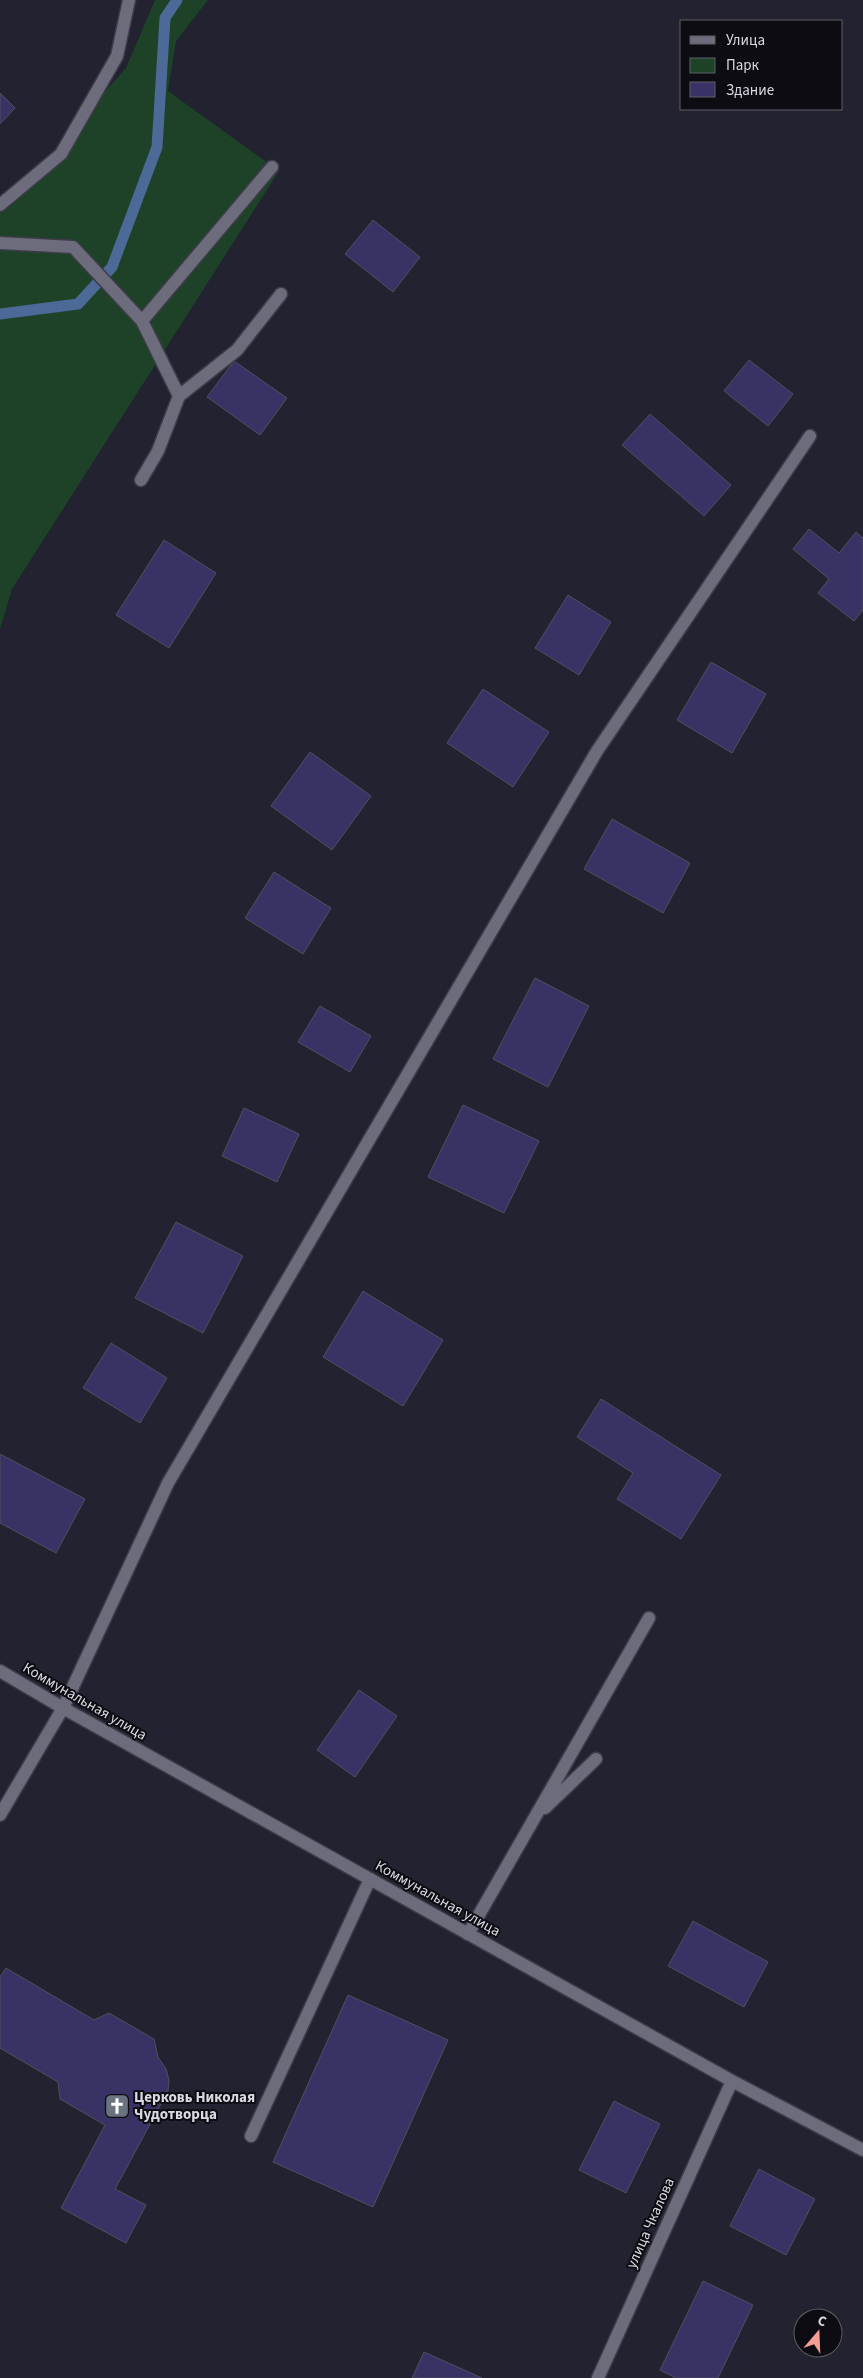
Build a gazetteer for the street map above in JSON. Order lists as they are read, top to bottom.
{
  "streets": {
    "street": ["Коммунальная улица", "улица Чкалова"]
  },
  "crossings": [
    ["Коммунальная улица", "улица Чкалова"]
  ],
  "places": {
    "church": ["Церковь Николая Чудотворца"]
  },
  "legend": ["Улица", "Парк", "Здание"],
  "north": "top"
}
